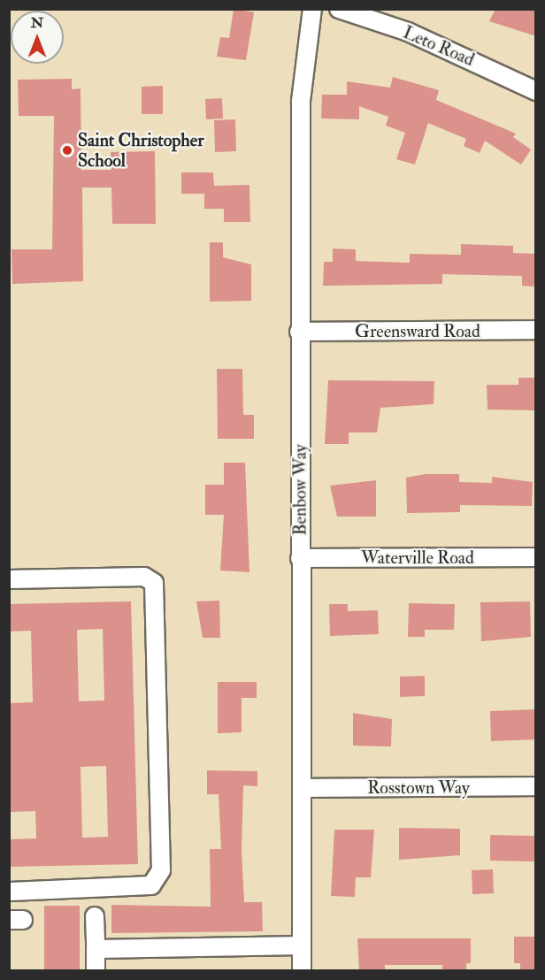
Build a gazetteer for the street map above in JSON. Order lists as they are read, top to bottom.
{
  "streets": {
    "street": [
      "Leto Road",
      "Greensward Road",
      "Benbow Way",
      "Waterville Road",
      "Rosstown Way"
    ]
  },
  "crossings": [
    ["Greensward Road", "Benbow Way"],
    ["Benbow Way", "Waterville Road"],
    ["Benbow Way", "Rosstown Way"]
  ],
  "places": ["Saint Christopher School"],
  "north": "top"
}
